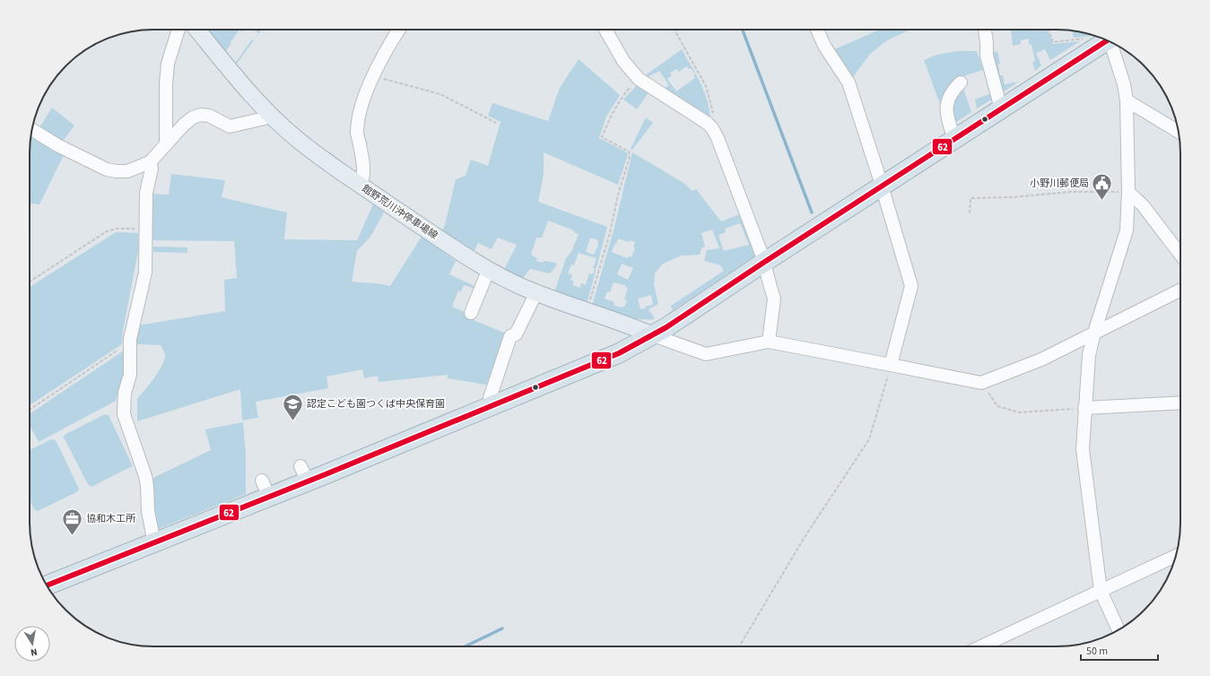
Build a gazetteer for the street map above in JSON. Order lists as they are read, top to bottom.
{
  "streets": {
    "main road": ["館野荒川沖停車場線"]
  },
  "places": {
    "public building": ["小野川郵便局"],
    "school or university": ["認定こども園つくば中央保育園"],
    "office": ["協和木工所"]
  },
  "lines": ["transit line 62"],
  "scale_bar": "50 m",
  "north": "bottom"
}
